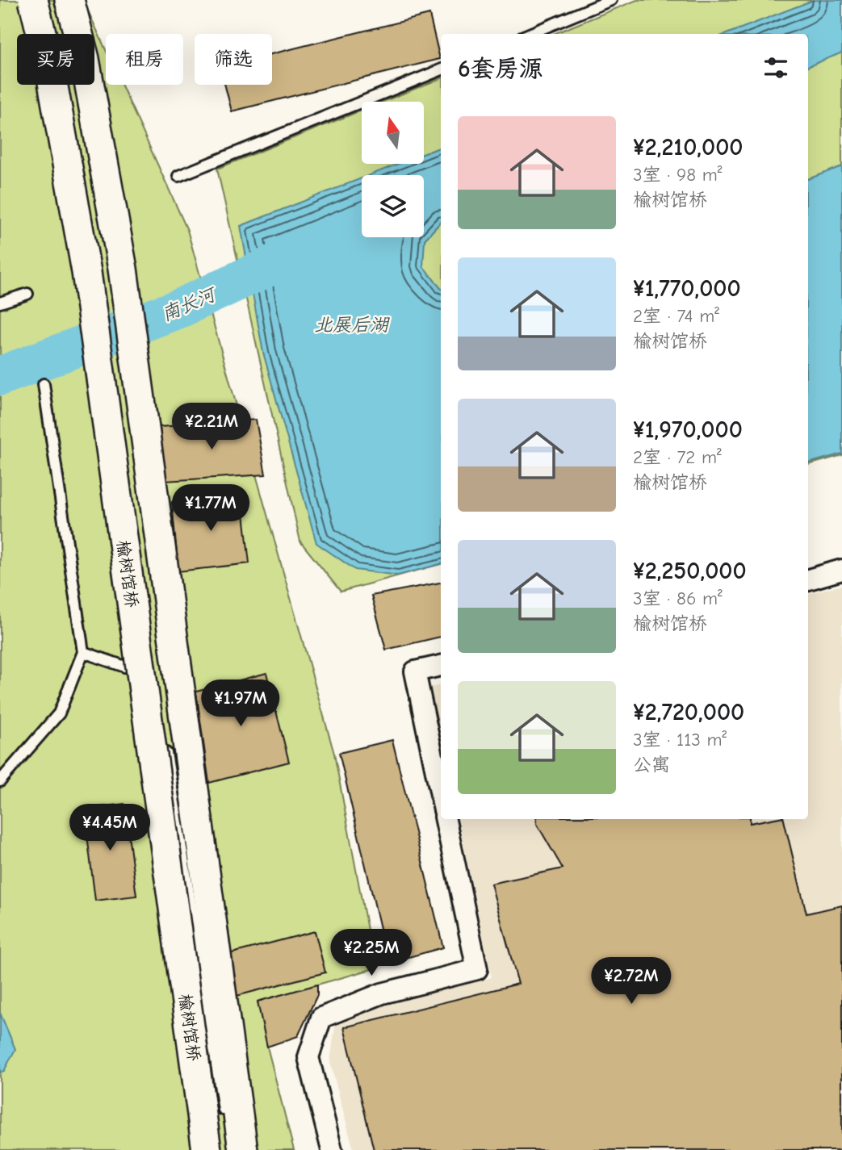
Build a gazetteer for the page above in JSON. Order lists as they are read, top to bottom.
{
  "streets": {
    "main road": ["榆树馆桥"]
  },
  "water": ["南长河", "北展后湖"],
  "north": "top",
  "page": {
    "chip": ["买房", "租房", "筛选"],
    "heading": "6套房源",
    "list": [
      {
        "name": "¥2,210,000",
        "note": "3室 · 98 m² · 榆树馆桥"
      },
      {
        "name": "¥1,770,000",
        "note": "2室 · 74 m² · 榆树馆桥"
      },
      {
        "name": "¥1,970,000",
        "note": "2室 · 72 m² · 榆树馆桥"
      },
      {
        "name": "¥2,250,000",
        "note": "3室 · 86 m² · 榆树馆桥"
      },
      {
        "name": "¥2,720,000",
        "note": "3室 · 113 m² · 公寓"
      }
    ],
    "price": [
      "¥2.21M",
      "¥1.77M",
      "¥1.97M",
      "¥4.45M",
      "¥2.25M",
      "¥2.72M"
    ]
  }
}
